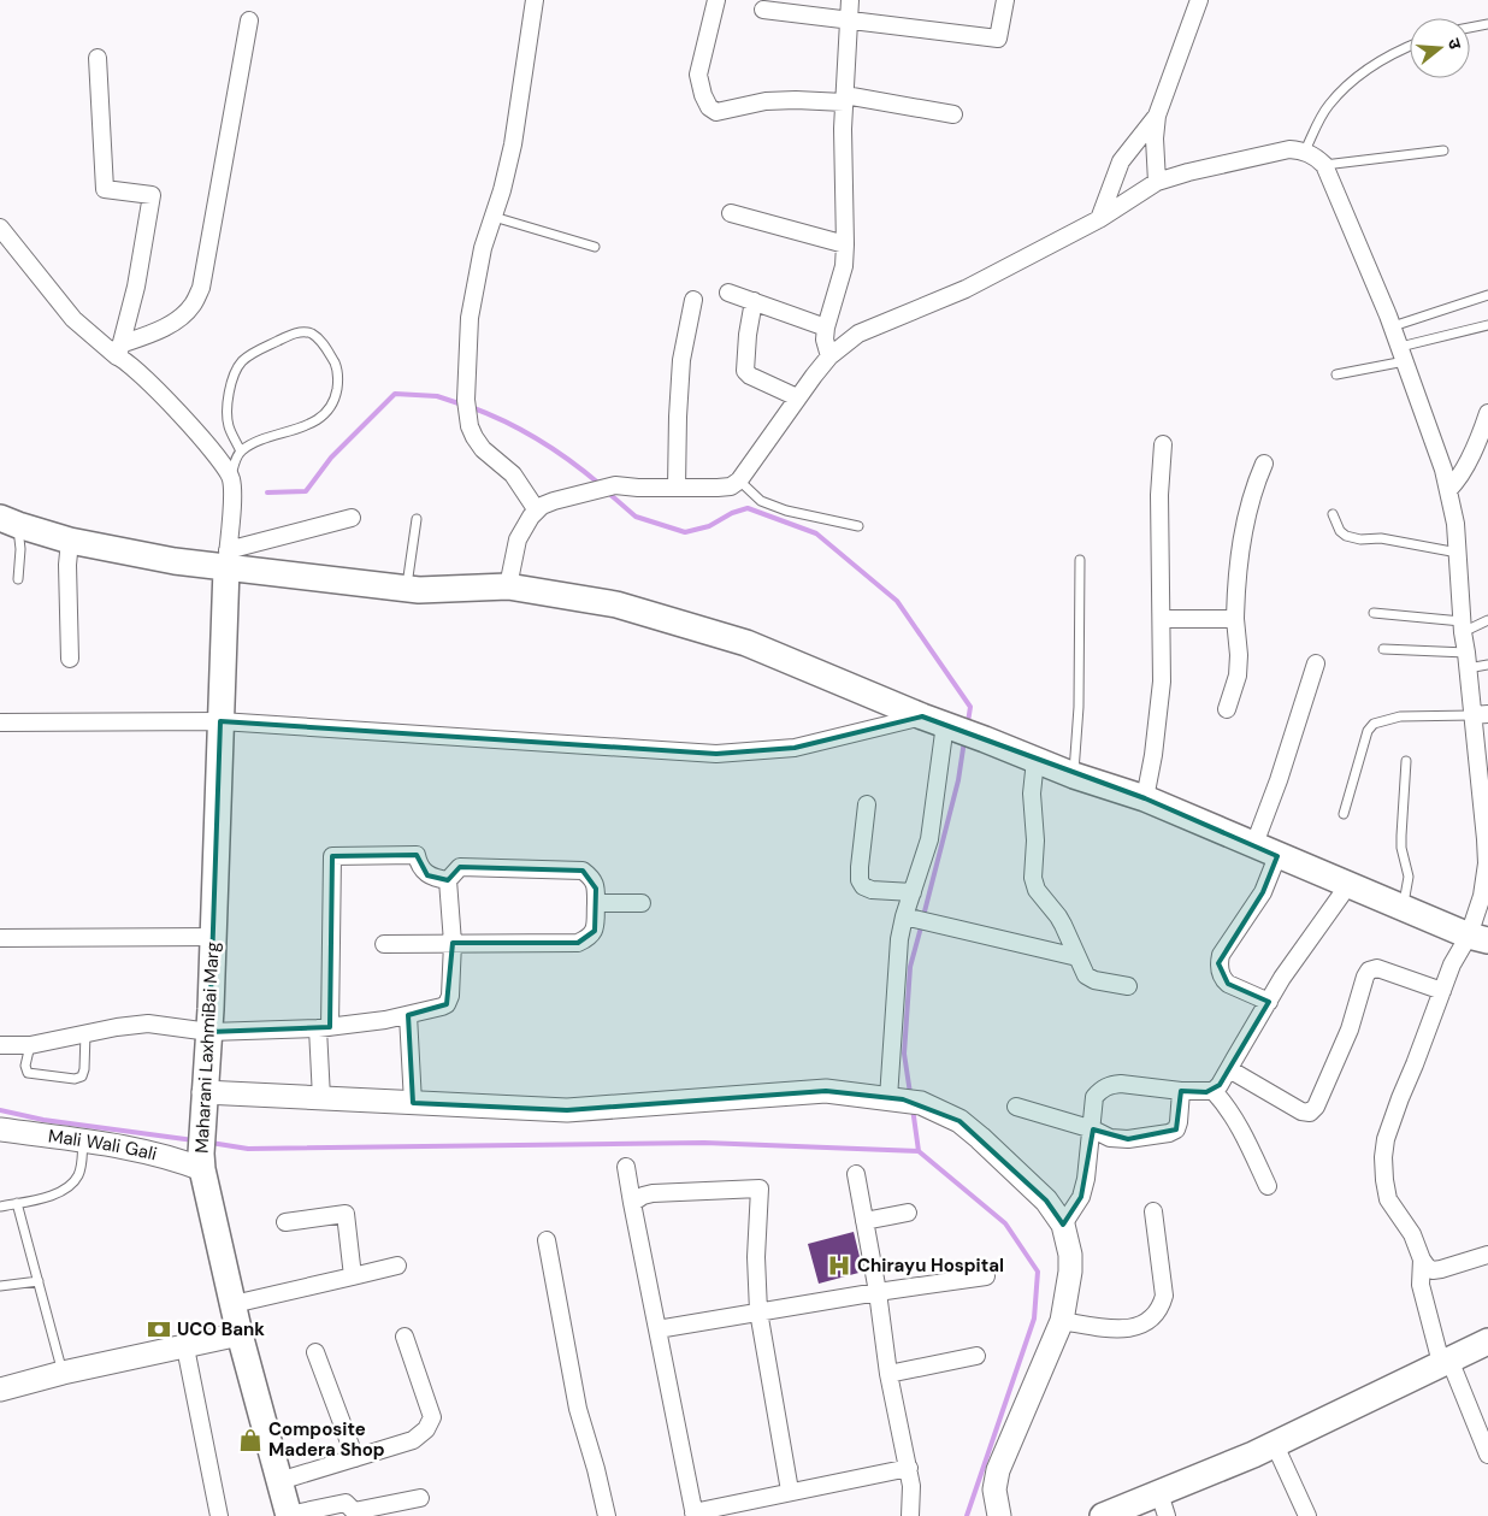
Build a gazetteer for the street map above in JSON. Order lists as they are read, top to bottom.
{
  "streets": {
    "main road": ["Maharani LaxhmiBai Marg"],
    "street": ["Mali Wali Gali"]
  },
  "crossings": [
    ["Maharani LaxhmiBai Marg", "Mali Wali Gali"]
  ],
  "places": {
    "hospital": ["Chirayu Hospital"],
    "bank": ["UCO Bank"],
    "shop": ["Composite Madera Shop"]
  },
  "north": "right"
}
